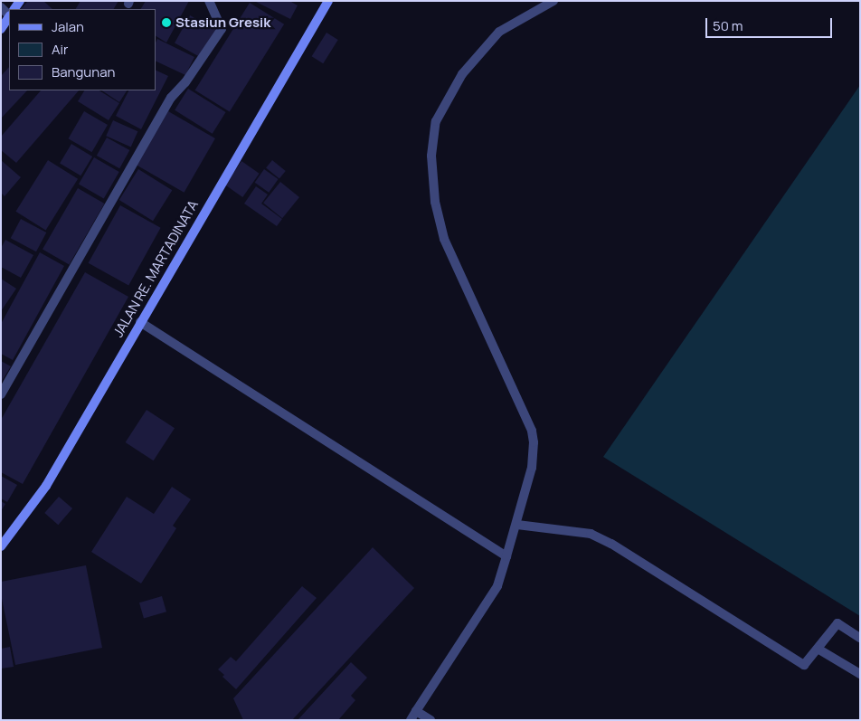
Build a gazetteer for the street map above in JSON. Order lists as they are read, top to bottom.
{
  "streets": {
    "main road": ["JALAN RE. MARTADINATA"]
  },
  "places": ["Stasiun Gresik"],
  "legend": ["Jalan", "Air", "Bangunan"],
  "scale_bar": "50 m"
}
